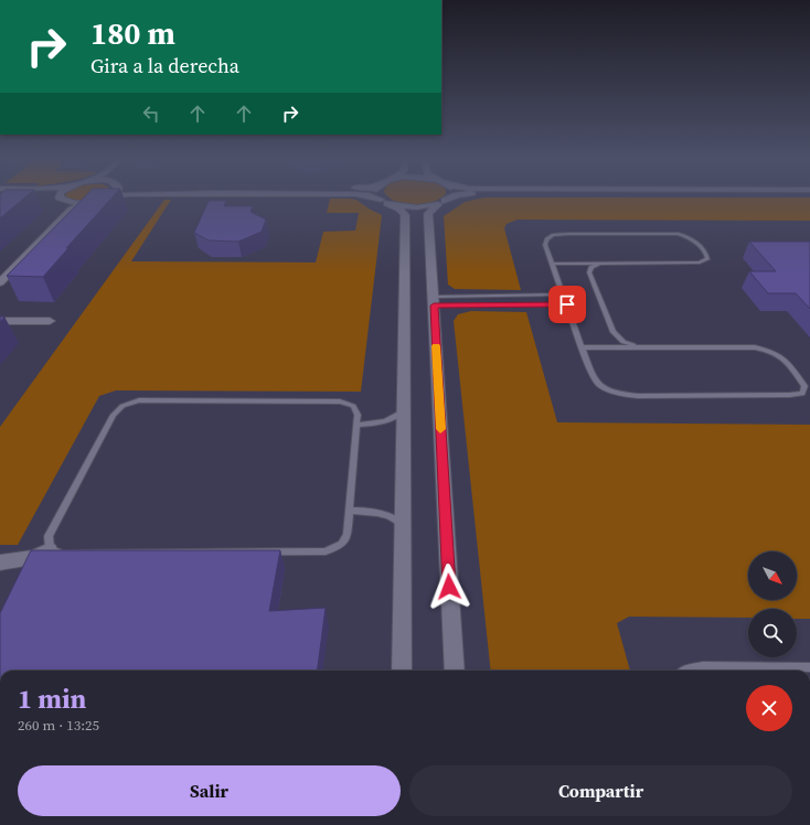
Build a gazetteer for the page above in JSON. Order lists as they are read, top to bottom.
{
  "north": "bottom right",
  "page": {
    "turn": ["180 m", "Gira a la derecha"],
    "heading": ["1 min", "260 m · 13:25"],
    "buttons": ["Salir", "Compartir"]
  }
}
